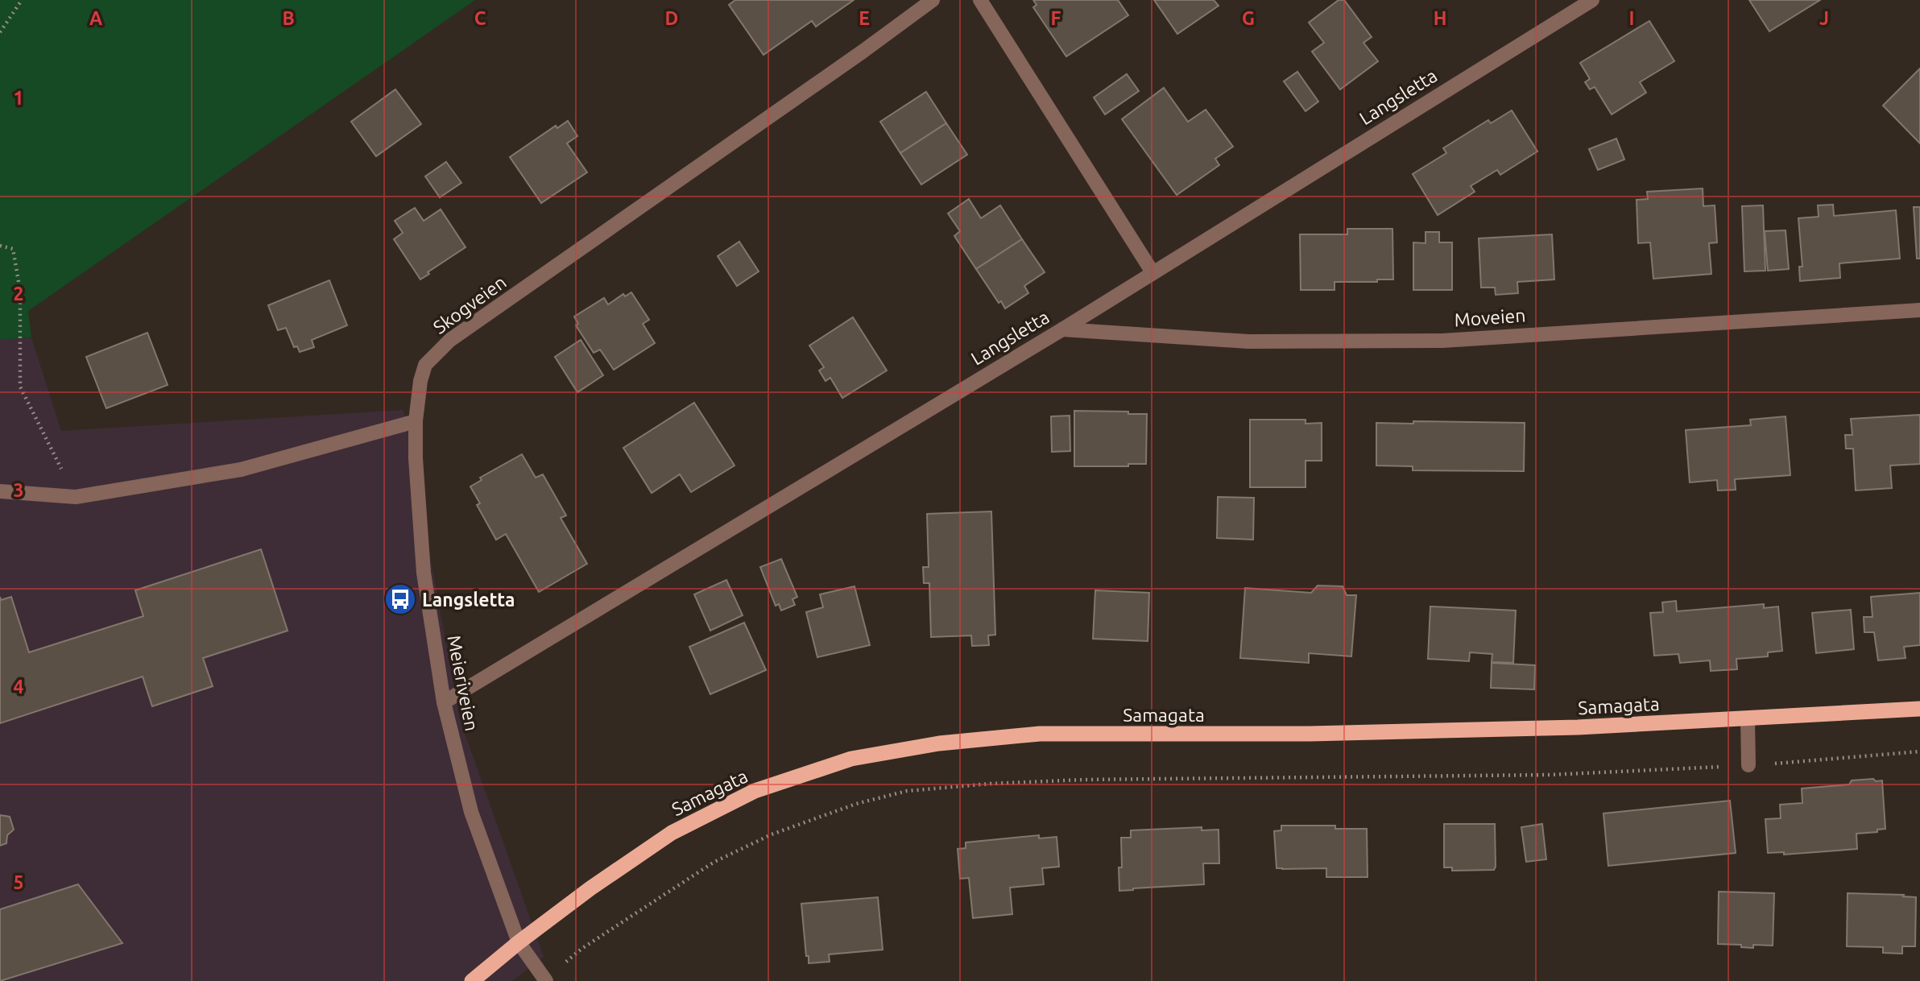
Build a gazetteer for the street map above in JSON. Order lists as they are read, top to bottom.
{
  "streets": {
    "highway": ["Samagata"],
    "street": [
      "Langsletta",
      "Skogveien",
      "Moveien",
      "Meieriveien"
    ]
  },
  "crossings": [
    ["Langsletta", "Moveien"],
    ["Langsletta", "Meieriveien"],
    ["Skogveien", "Meieriveien"],
    ["Meieriveien", "Samagata"]
  ],
  "places": {
    "bus stop": ["Langsletta"]
  },
  "grid": {
    "columns": [
      "A",
      "B",
      "C",
      "D",
      "E",
      "F",
      "G",
      "H",
      "I",
      "J"
    ],
    "rows": [
      "1",
      "2",
      "3",
      "4",
      "5"
    ]
  }
}
